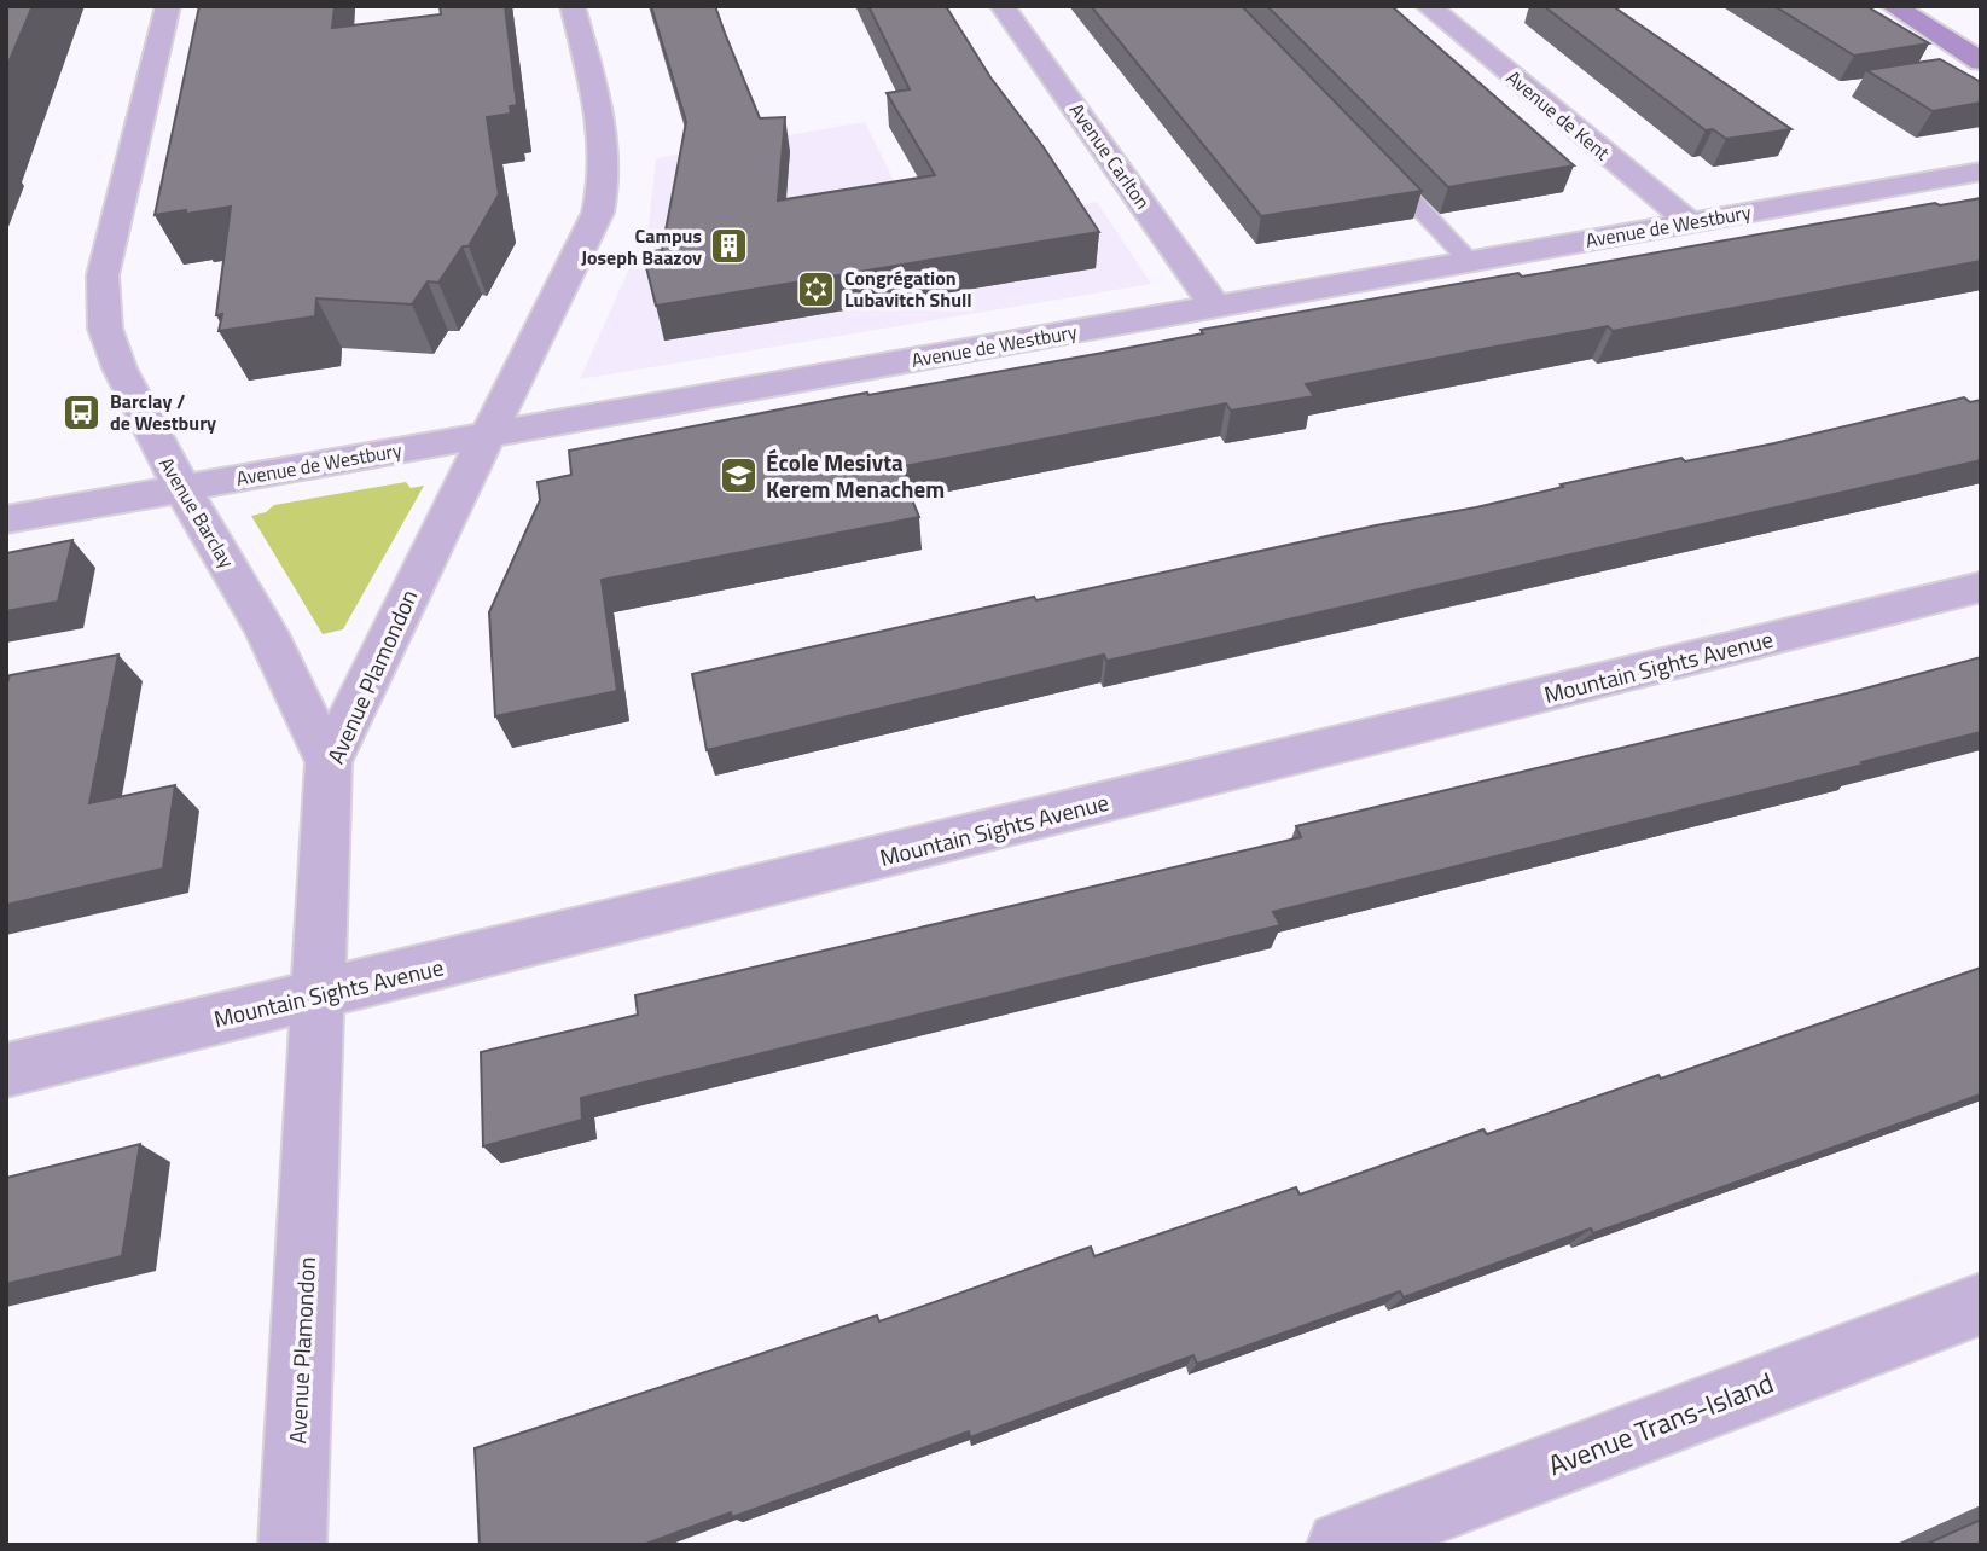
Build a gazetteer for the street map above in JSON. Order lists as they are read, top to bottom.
{
  "streets": {
    "street": [
      "Avenue de Kent",
      "Avenue Carlton",
      "Avenue de Westbury",
      "Avenue Barclay",
      "Mountain Sights Avenue",
      "Avenue Plamondon",
      "Avenue Trans-Island"
    ]
  },
  "crossings": [
    ["Avenue de Kent", "Avenue de Westbury"],
    ["Avenue Carlton", "Avenue de Westbury"],
    ["Avenue de Westbury", "Avenue Barclay"],
    ["Avenue de Westbury", "Avenue Plamondon"],
    ["Avenue Barclay", "Avenue Plamondon"],
    ["Mountain Sights Avenue", "Avenue Plamondon"]
  ],
  "places": {
    "building": ["Campus Joseph Baazov"],
    "synagogue": ["Congrégation Lubavitch Shull"],
    "bus stop": ["Barclay / de Westbury"],
    "school or university": ["École Mesivta Kerem Menachem"]
  }
}
